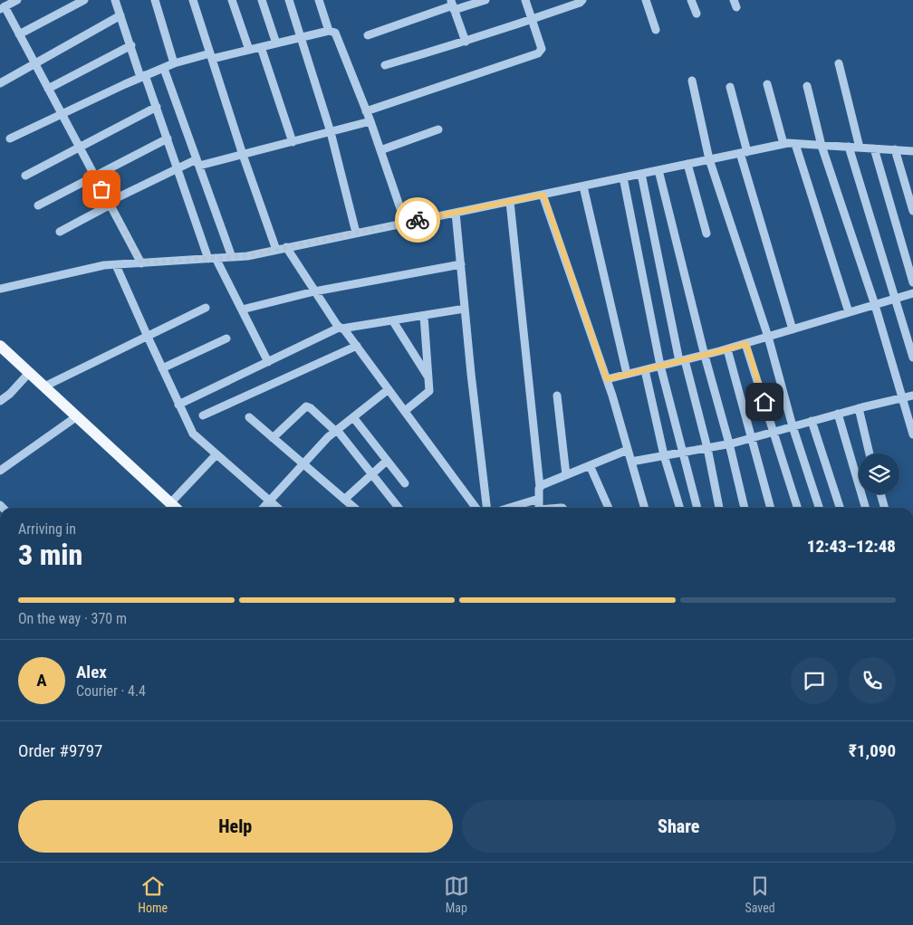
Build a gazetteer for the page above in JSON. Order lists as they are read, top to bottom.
{
  "page": {
    "heading": ["3 min", "Arriving in", "12:43–12:48"],
    "panel": [
      "Alex",
      "Courier · 4.4",
      "Order #9797",
      "₹1,090"
    ],
    "bar": "On the way · 370 m",
    "round": "A",
    "buttons": ["Help", "Share"],
    "tabs": ["Home", "Map", "Saved"]
  }
}
